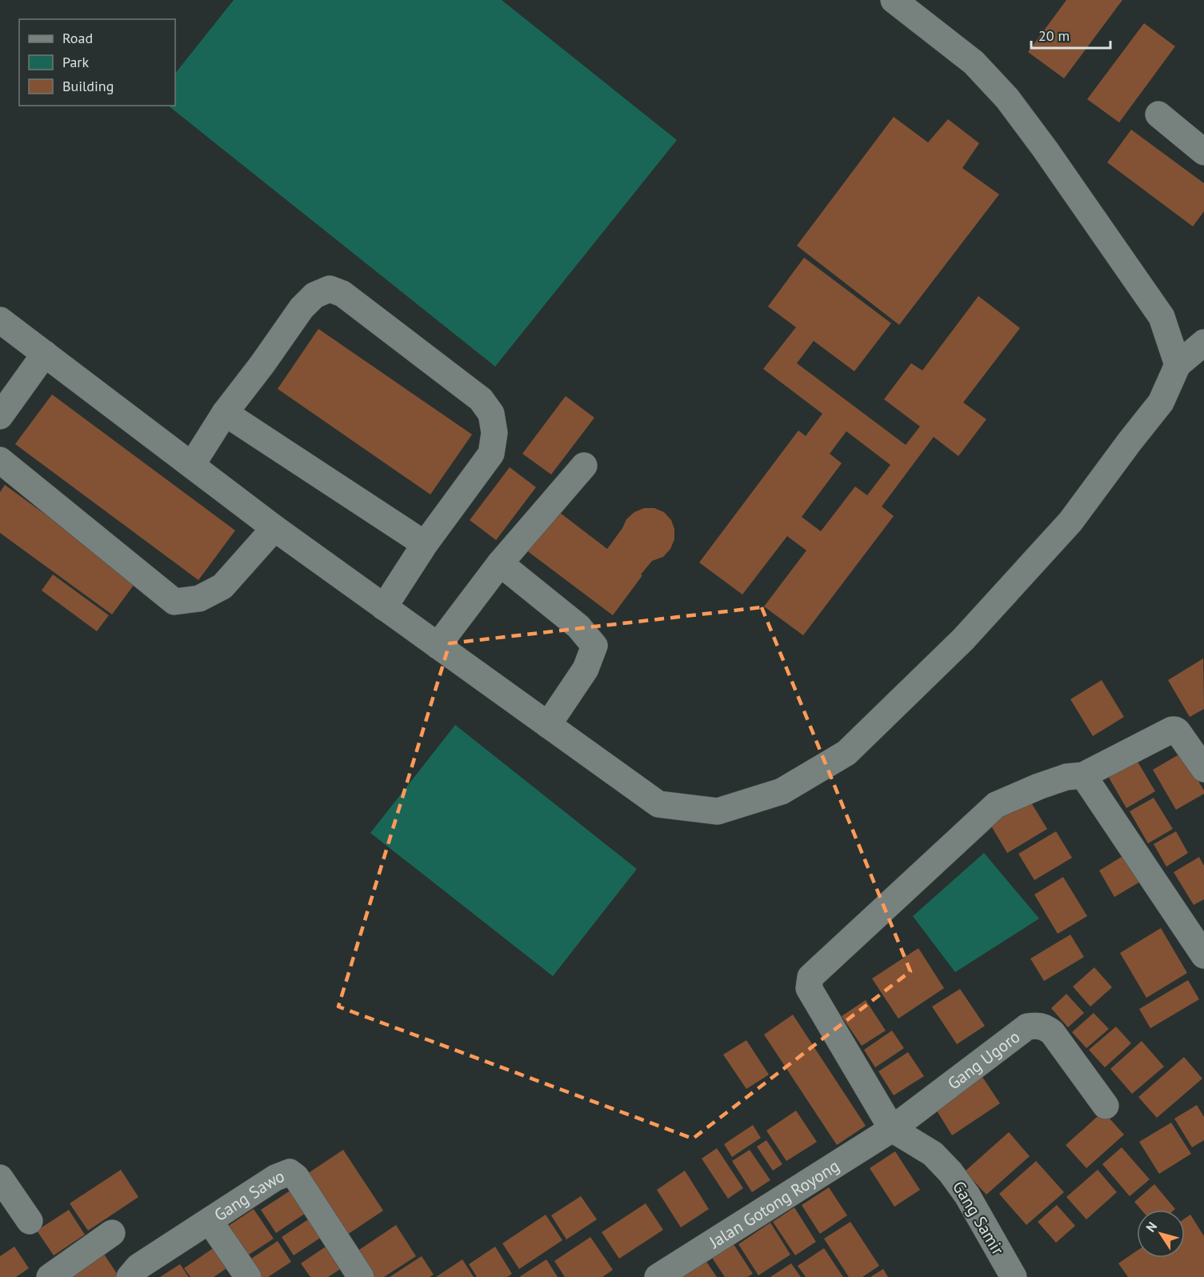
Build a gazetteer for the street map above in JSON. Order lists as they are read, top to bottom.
{
  "streets": {
    "street": [
      "Gang Ugoro",
      "Gang Sawo",
      "Jalan Gotong Royong",
      "Gang Samir"
    ]
  },
  "crossings": [
    ["Gang Ugoro", "Jalan Gotong Royong"],
    ["Gang Ugoro", "Gang Samir"],
    ["Jalan Gotong Royong", "Gang Samir"]
  ],
  "legend": ["Road", "Park", "Building"],
  "scale_bar": "20 m",
  "north": "top left"
}
